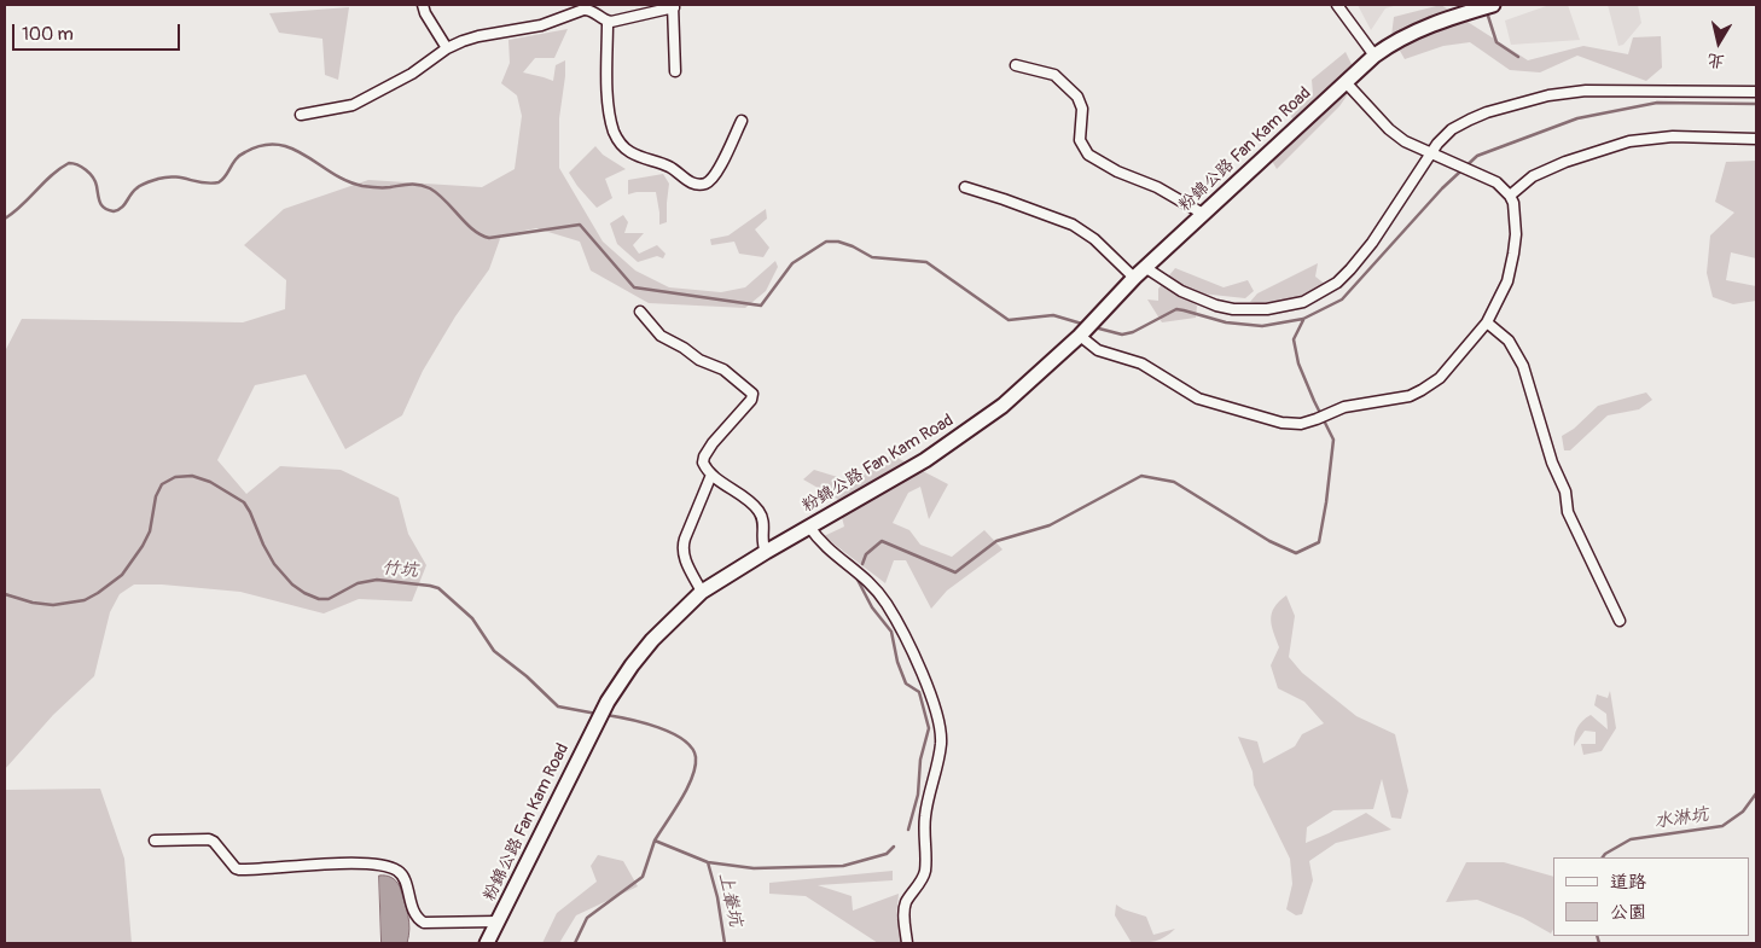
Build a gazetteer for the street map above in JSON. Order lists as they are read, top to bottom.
{
  "streets": {
    "main road": ["粉錦公路 Fan Kam Road"]
  },
  "water": ["竹坑", "水淋坑", "上輋坑"],
  "legend": ["道路", "公園"],
  "scale_bar": "100 m",
  "north": "bottom"
}
